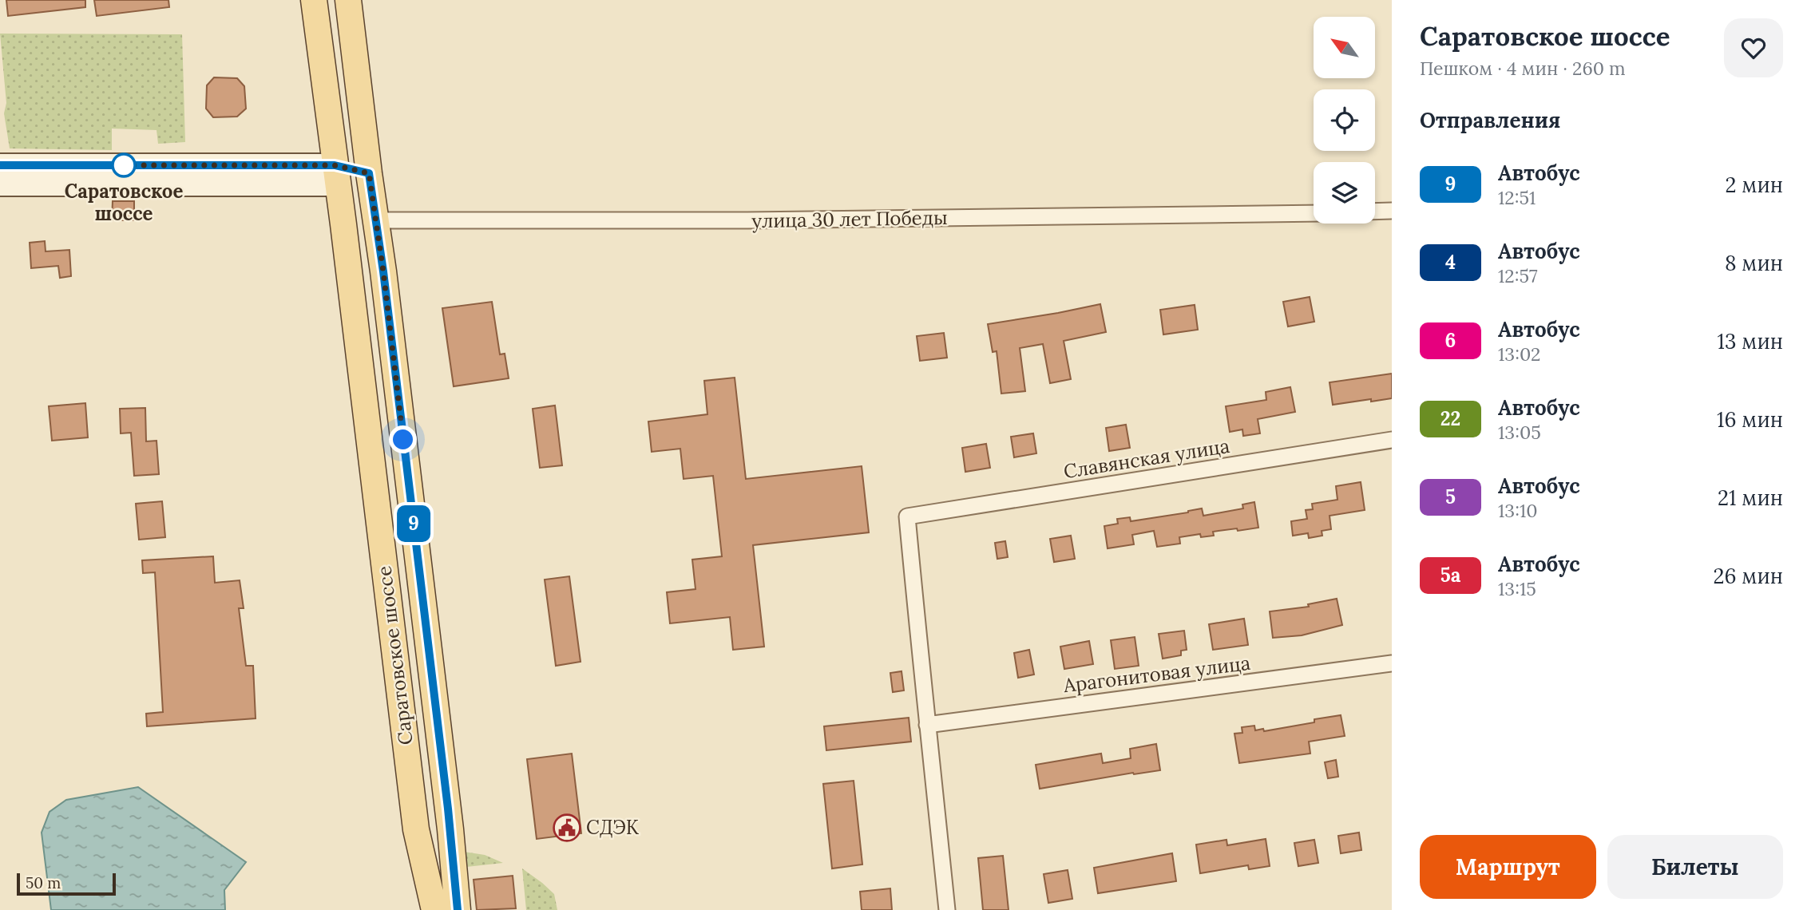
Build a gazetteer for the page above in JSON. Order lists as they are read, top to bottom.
{
  "streets": {
    "main road": ["Саратовское шоссе"],
    "street": ["улица 30 лет Победы", "Славянская улица", "Арагонитовая улица"]
  },
  "crossings": [
    ["улица 30 лет Победы", "Саратовское шоссе"],
    ["Славянская улица", "Арагонитовая улица"]
  ],
  "places": {
    "other": ["Саратовское шоссе"],
    "public building": ["СДЭК"]
  },
  "lines": ["bus line 9"],
  "scale_bar": "50 m",
  "north": "top left",
  "page": {
    "on_map": "9",
    "heading": [
      ["Саратовское шоссе", "Пешком · 4 мин · 260 m"],
      "Отправления"
    ],
    "list": [
      {
        "mark": "9",
        "name": "Автобус",
        "note": "12:51",
        "value": "2 мин"
      },
      {
        "mark": "4",
        "name": "Автобус",
        "note": "12:57",
        "value": "8 мин"
      },
      {
        "mark": "6",
        "name": "Автобус",
        "note": "13:02",
        "value": "13 мин"
      },
      {
        "mark": "22",
        "name": "Автобус",
        "note": "13:05",
        "value": "16 мин"
      },
      {
        "mark": "5",
        "name": "Автобус",
        "note": "13:10",
        "value": "21 мин"
      },
      {
        "mark": "5а",
        "name": "Автобус",
        "note": "13:15",
        "value": "26 мин"
      }
    ],
    "buttons": ["Маршрут", "Билеты"],
    "scale": "50 m"
  }
}
